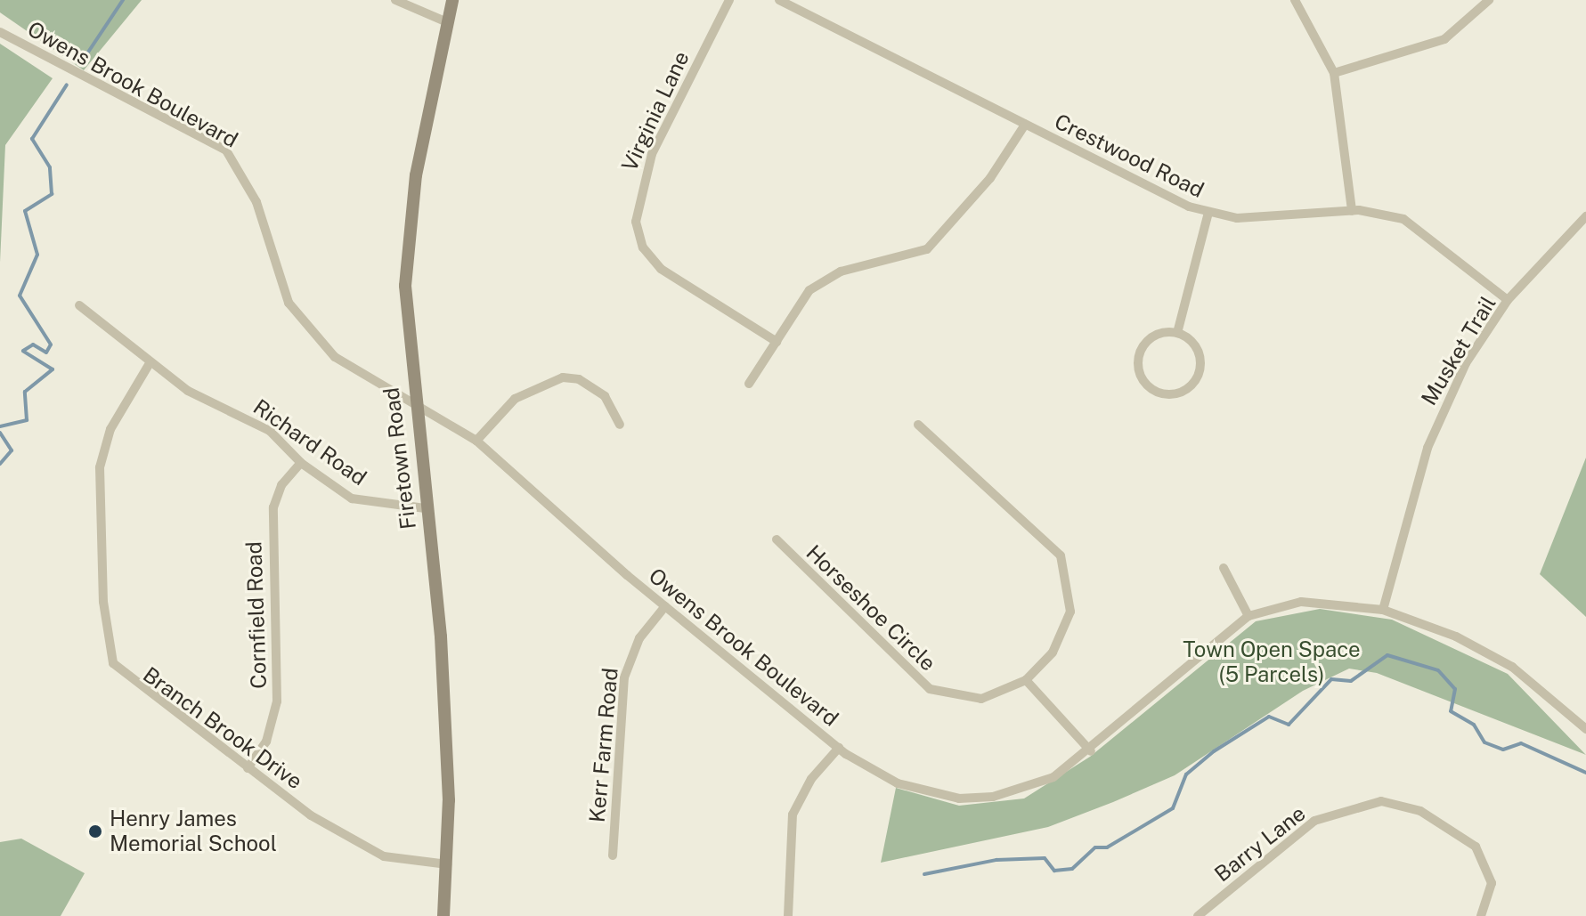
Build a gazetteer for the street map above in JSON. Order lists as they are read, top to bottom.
{
  "streets": {
    "street": [
      "Owens Brook Boulevard",
      "Virginia Lane",
      "Crestwood Road",
      "Musket Trail",
      "Richard Road",
      "Firetown Road",
      "Horseshoe Circle",
      "Cornfield Road",
      "Branch Brook Drive",
      "Kerr Farm Road",
      "Barry Lane"
    ]
  },
  "crossings": [
    ["Owens Brook Boulevard", "Musket Trail"],
    ["Owens Brook Boulevard", "Firetown Road"],
    ["Owens Brook Boulevard", "Kerr Farm Road"],
    ["Crestwood Road", "Musket Trail"],
    ["Richard Road", "Firetown Road"],
    ["Richard Road", "Cornfield Road"],
    ["Richard Road", "Branch Brook Drive"],
    ["Firetown Road", "Branch Brook Drive"],
    ["Cornfield Road", "Branch Brook Drive"]
  ],
  "parks": ["Town Open Space (5 Parcels)"],
  "places": ["Henry James Memorial School"]
}
